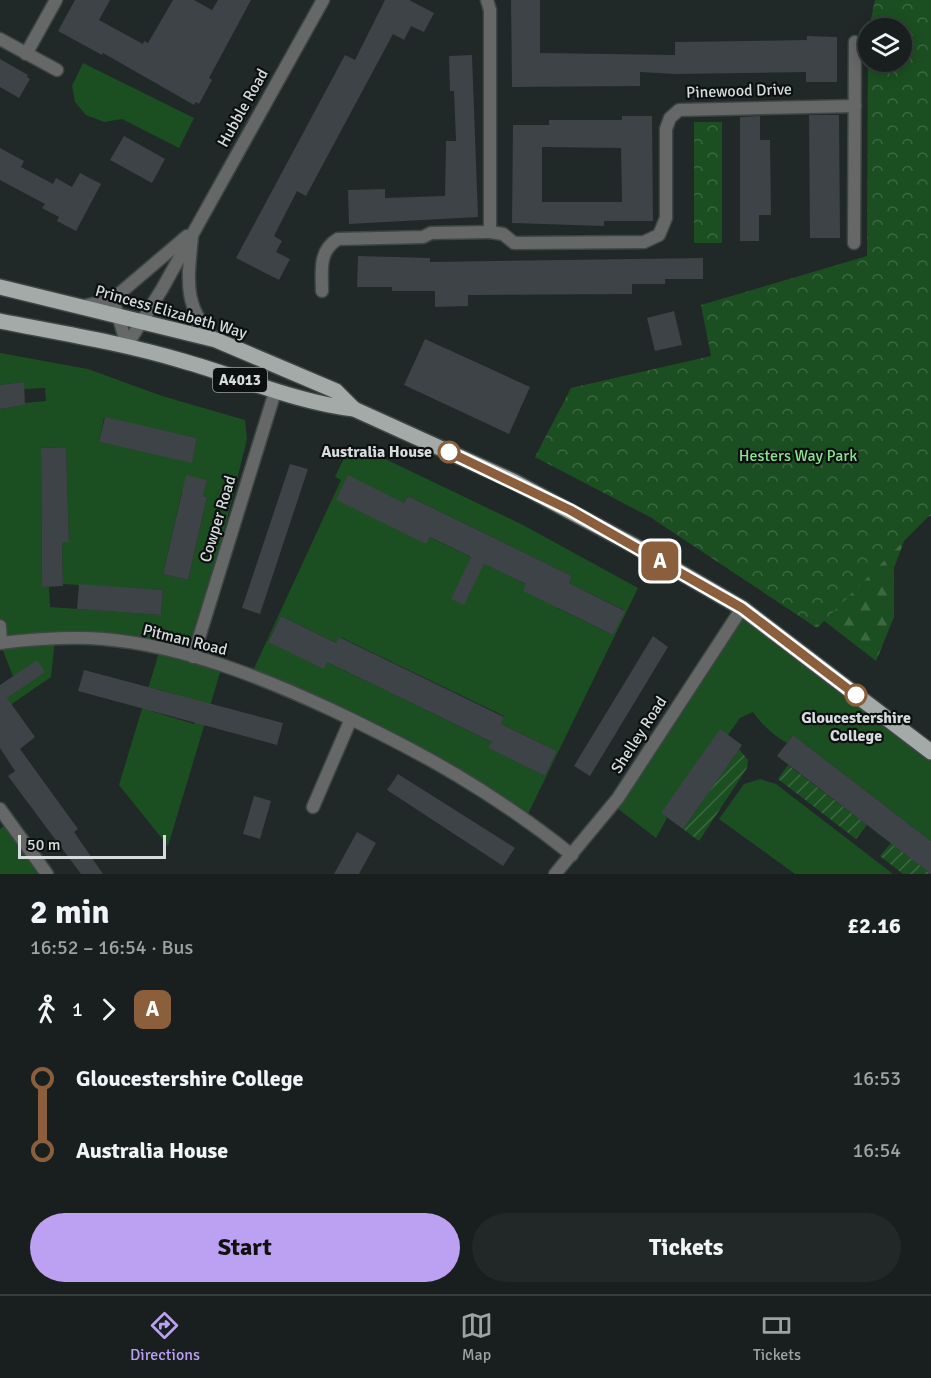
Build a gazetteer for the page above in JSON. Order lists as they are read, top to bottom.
{
  "streets": {
    "main road": ["Princess Elizabeth Way", "A4013"],
    "street": [
      "Pinewood Drive",
      "Hubble Road",
      "Cowper Road",
      "Pitman Road",
      "Shelley Road"
    ]
  },
  "crossings": [
    ["Hubble Road", "Princess Elizabeth Way"],
    ["Princess Elizabeth Way", "Cowper Road"],
    ["Princess Elizabeth Way", "Shelley Road"],
    ["Cowper Road", "Pitman Road"],
    ["Pitman Road", "Shelley Road"]
  ],
  "parks": ["Hesters Way Park"],
  "places": ["Australia House", "Gloucestershire College"],
  "lines": ["bus line A"],
  "scale_bar": "50 m",
  "page": {
    "on_map": "A",
    "scale": "50 m",
    "heading": ["2 min", "16:52 – 16:54 · Bus", "£2.16"],
    "legs": ["1", "A"],
    "list": [
      {
        "name": "Gloucestershire College",
        "value": "16:53"
      },
      {
        "name": "Australia House",
        "value": "16:54"
      }
    ],
    "buttons": ["Start", "Tickets"],
    "tabs": ["Directions", "Map", "Tickets"]
  }
}
